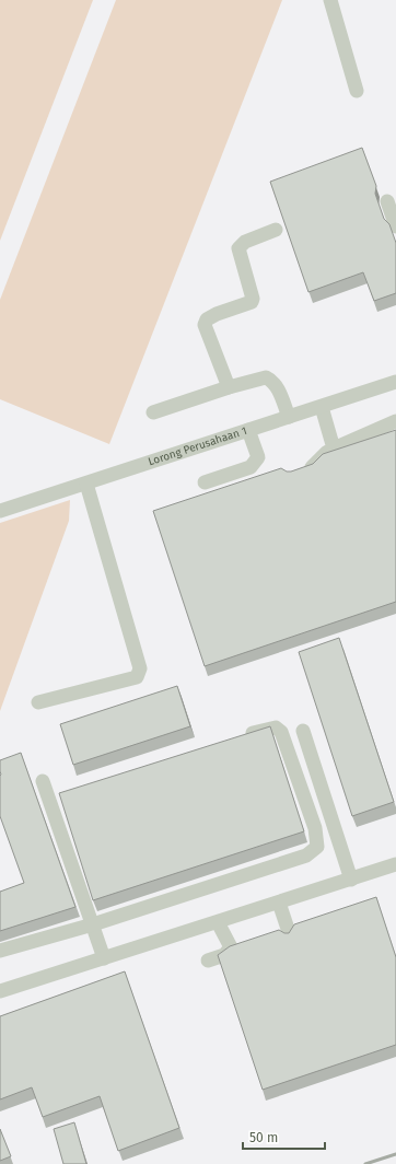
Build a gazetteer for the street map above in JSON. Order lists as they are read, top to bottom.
{
  "streets": {
    "street": ["Lorong Perusahaan 1"]
  },
  "scale_bar": "50 m"
}
